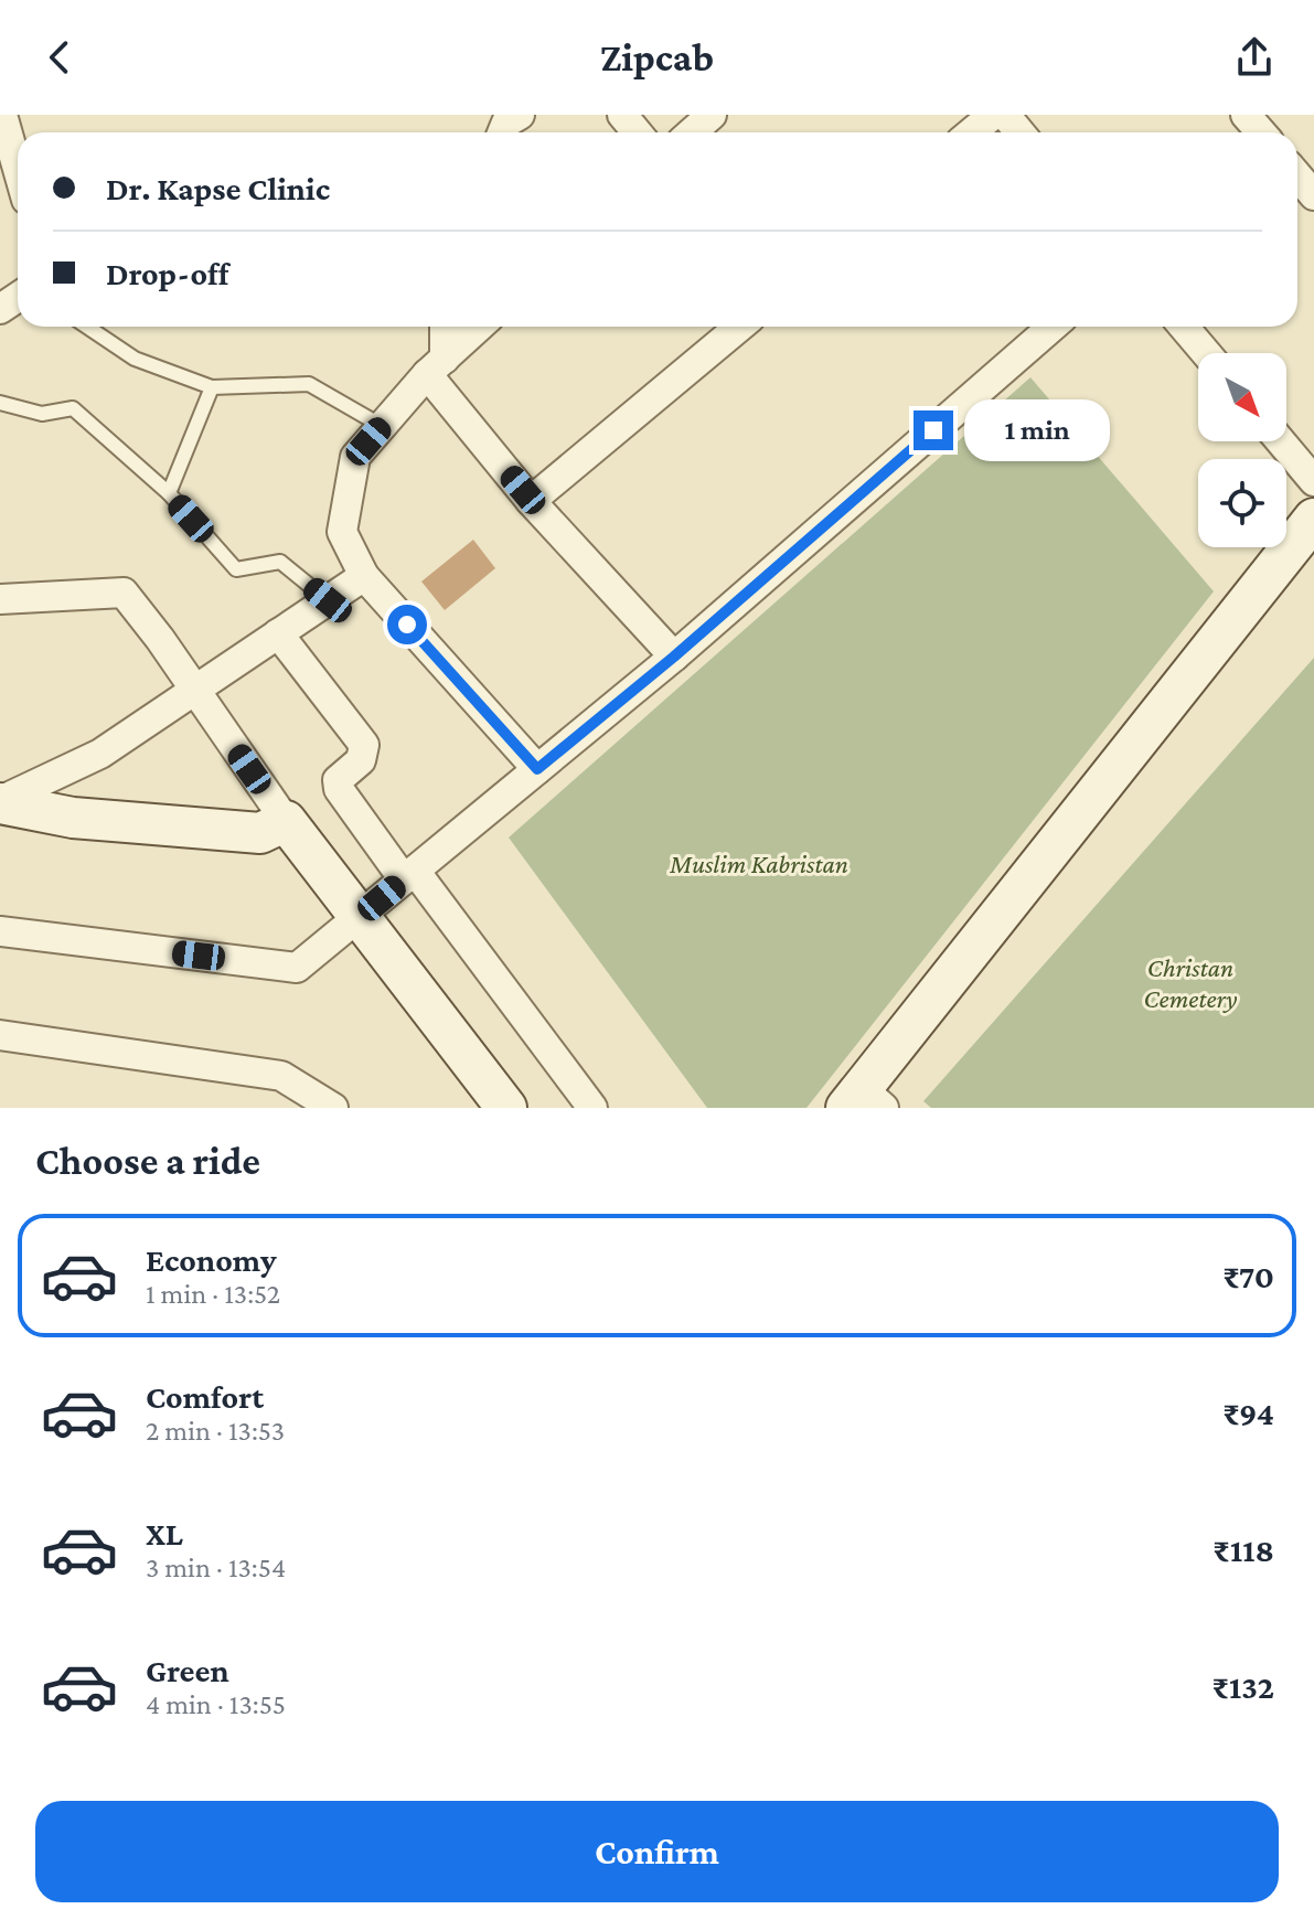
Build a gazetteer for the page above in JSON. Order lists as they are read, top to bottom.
{
  "parks": ["Muslim Kabristan", "Christan Cemetery"],
  "north": "bottom right",
  "page": {
    "header": "Zipcab",
    "banner": ["Dr. Kapse Clinic", "Drop-off"],
    "bubble": "1 min",
    "heading": "Choose a ride",
    "list": [
      {
        "name": "Economy",
        "note": "1 min · 13:52",
        "value": "₹70"
      },
      {
        "name": "Comfort",
        "note": "2 min · 13:53",
        "value": "₹94"
      },
      {
        "name": "XL",
        "note": "3 min · 13:54",
        "value": "₹118"
      },
      {
        "name": "Green",
        "note": "4 min · 13:55",
        "value": "₹132"
      }
    ],
    "buttons": "Confirm"
  }
}
